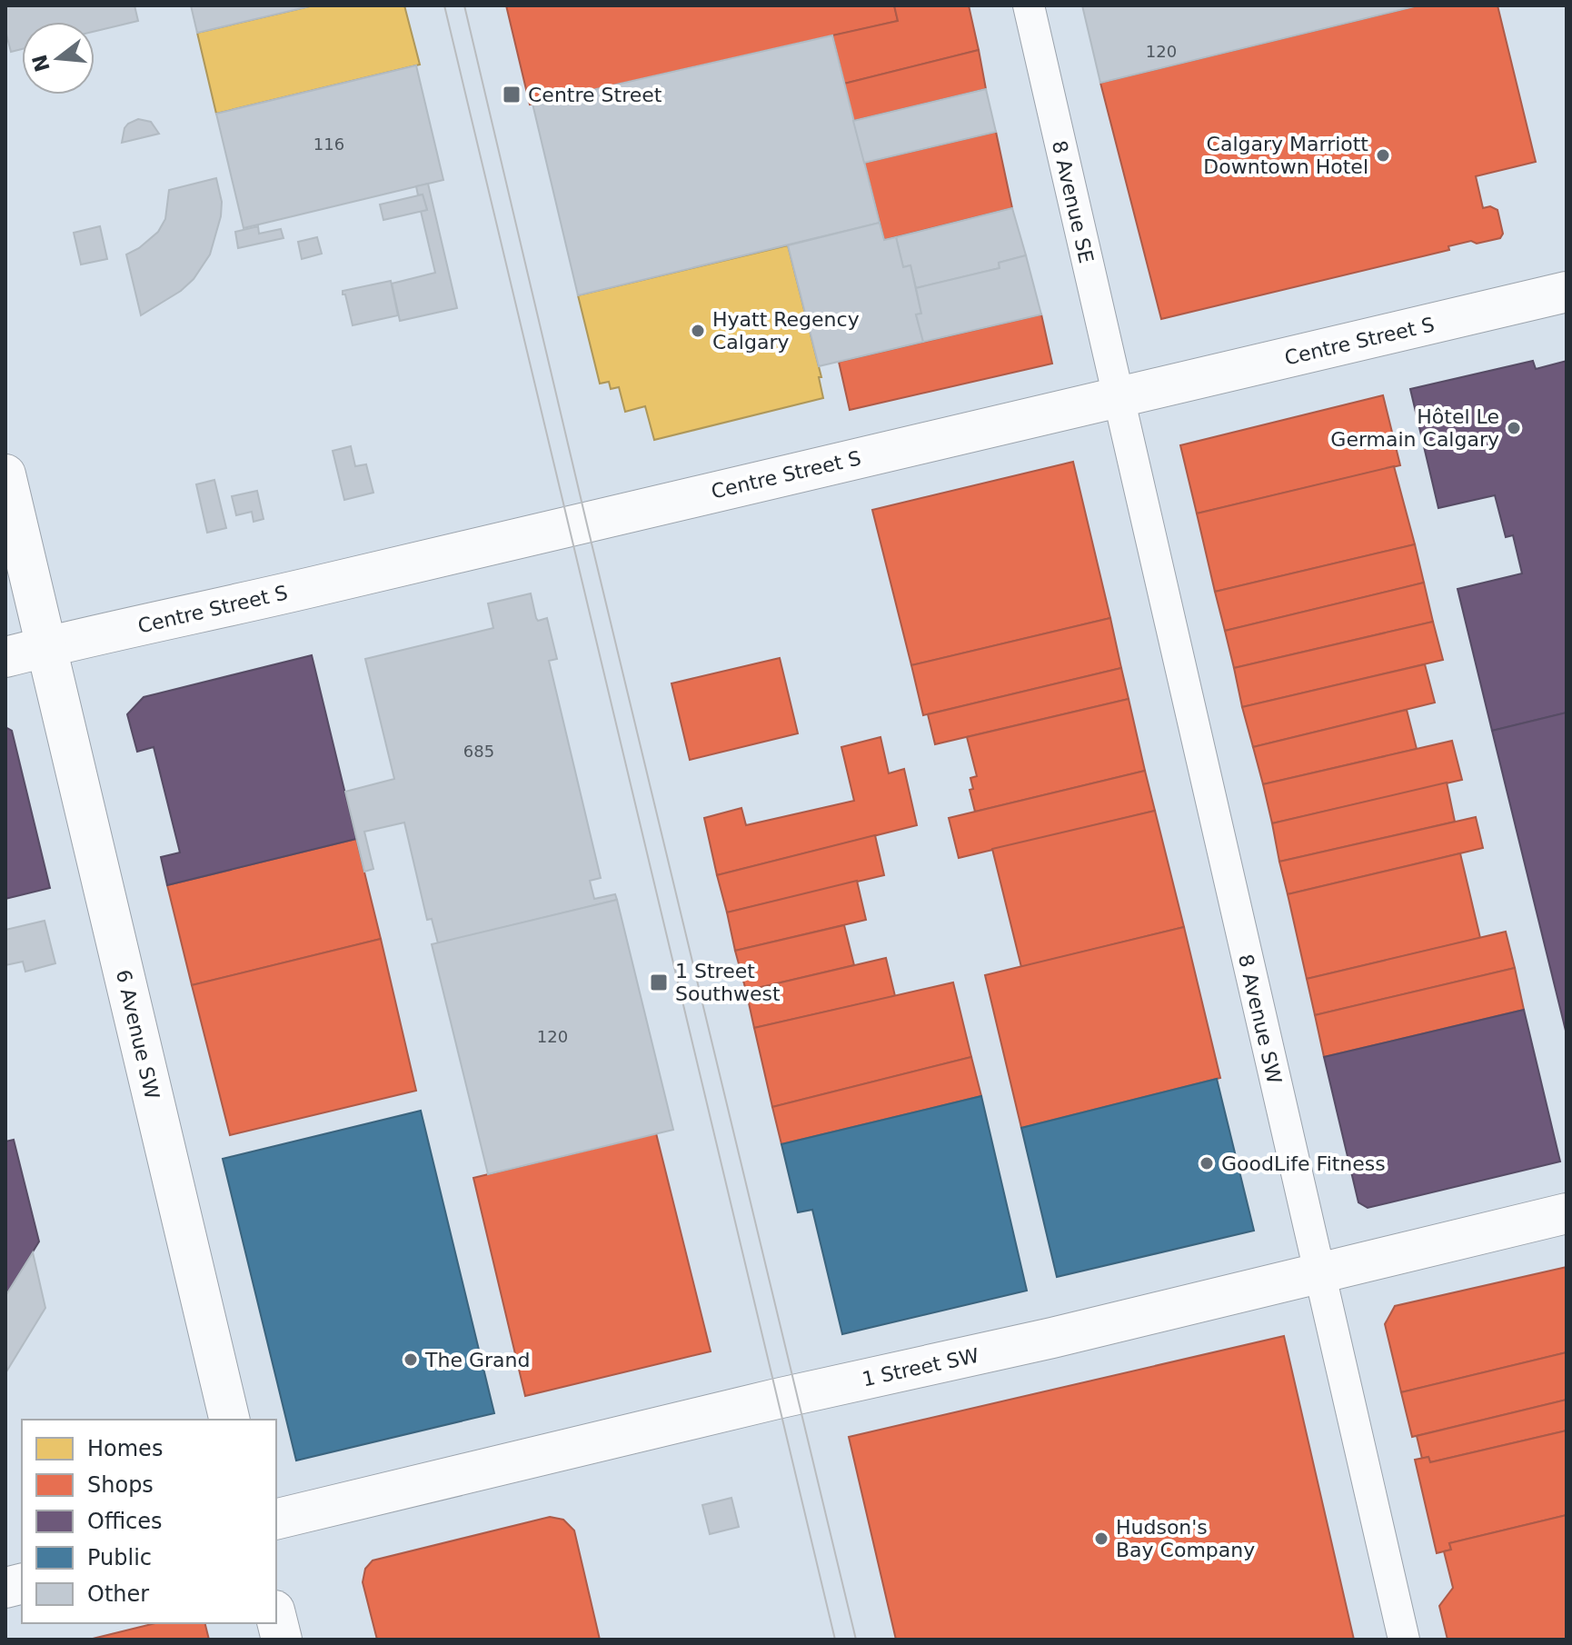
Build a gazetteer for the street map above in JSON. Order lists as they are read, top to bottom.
{
  "streets": {
    "street": [
      "8 Avenue SE",
      "Centre Street S",
      "8 Avenue SW",
      "6 Avenue SW",
      "1 Street SW"
    ]
  },
  "crossings": [
    ["8 Avenue SE", "Centre Street S"],
    ["8 Avenue SE", "8 Avenue SW"],
    ["Centre Street S", "8 Avenue SW"],
    ["Centre Street S", "6 Avenue SW"],
    ["8 Avenue SW", "1 Street SW"]
  ],
  "places": {
    "transit": ["Centre Street", "1 Street Southwest"],
    "other": [
      "Calgary Marriott Downtown Hotel",
      "Hyatt Regency Calgary",
      "Hôtel Le Germain Calgary",
      "GoodLife Fitness",
      "The Grand",
      "Hudson's Bay Company"
    ]
  },
  "house_numbers": [
    "120",
    "116",
    "685",
    "120"
  ],
  "legend": [
    "Homes",
    "Shops",
    "Offices",
    "Public",
    "Other"
  ],
  "north": "left"
}
